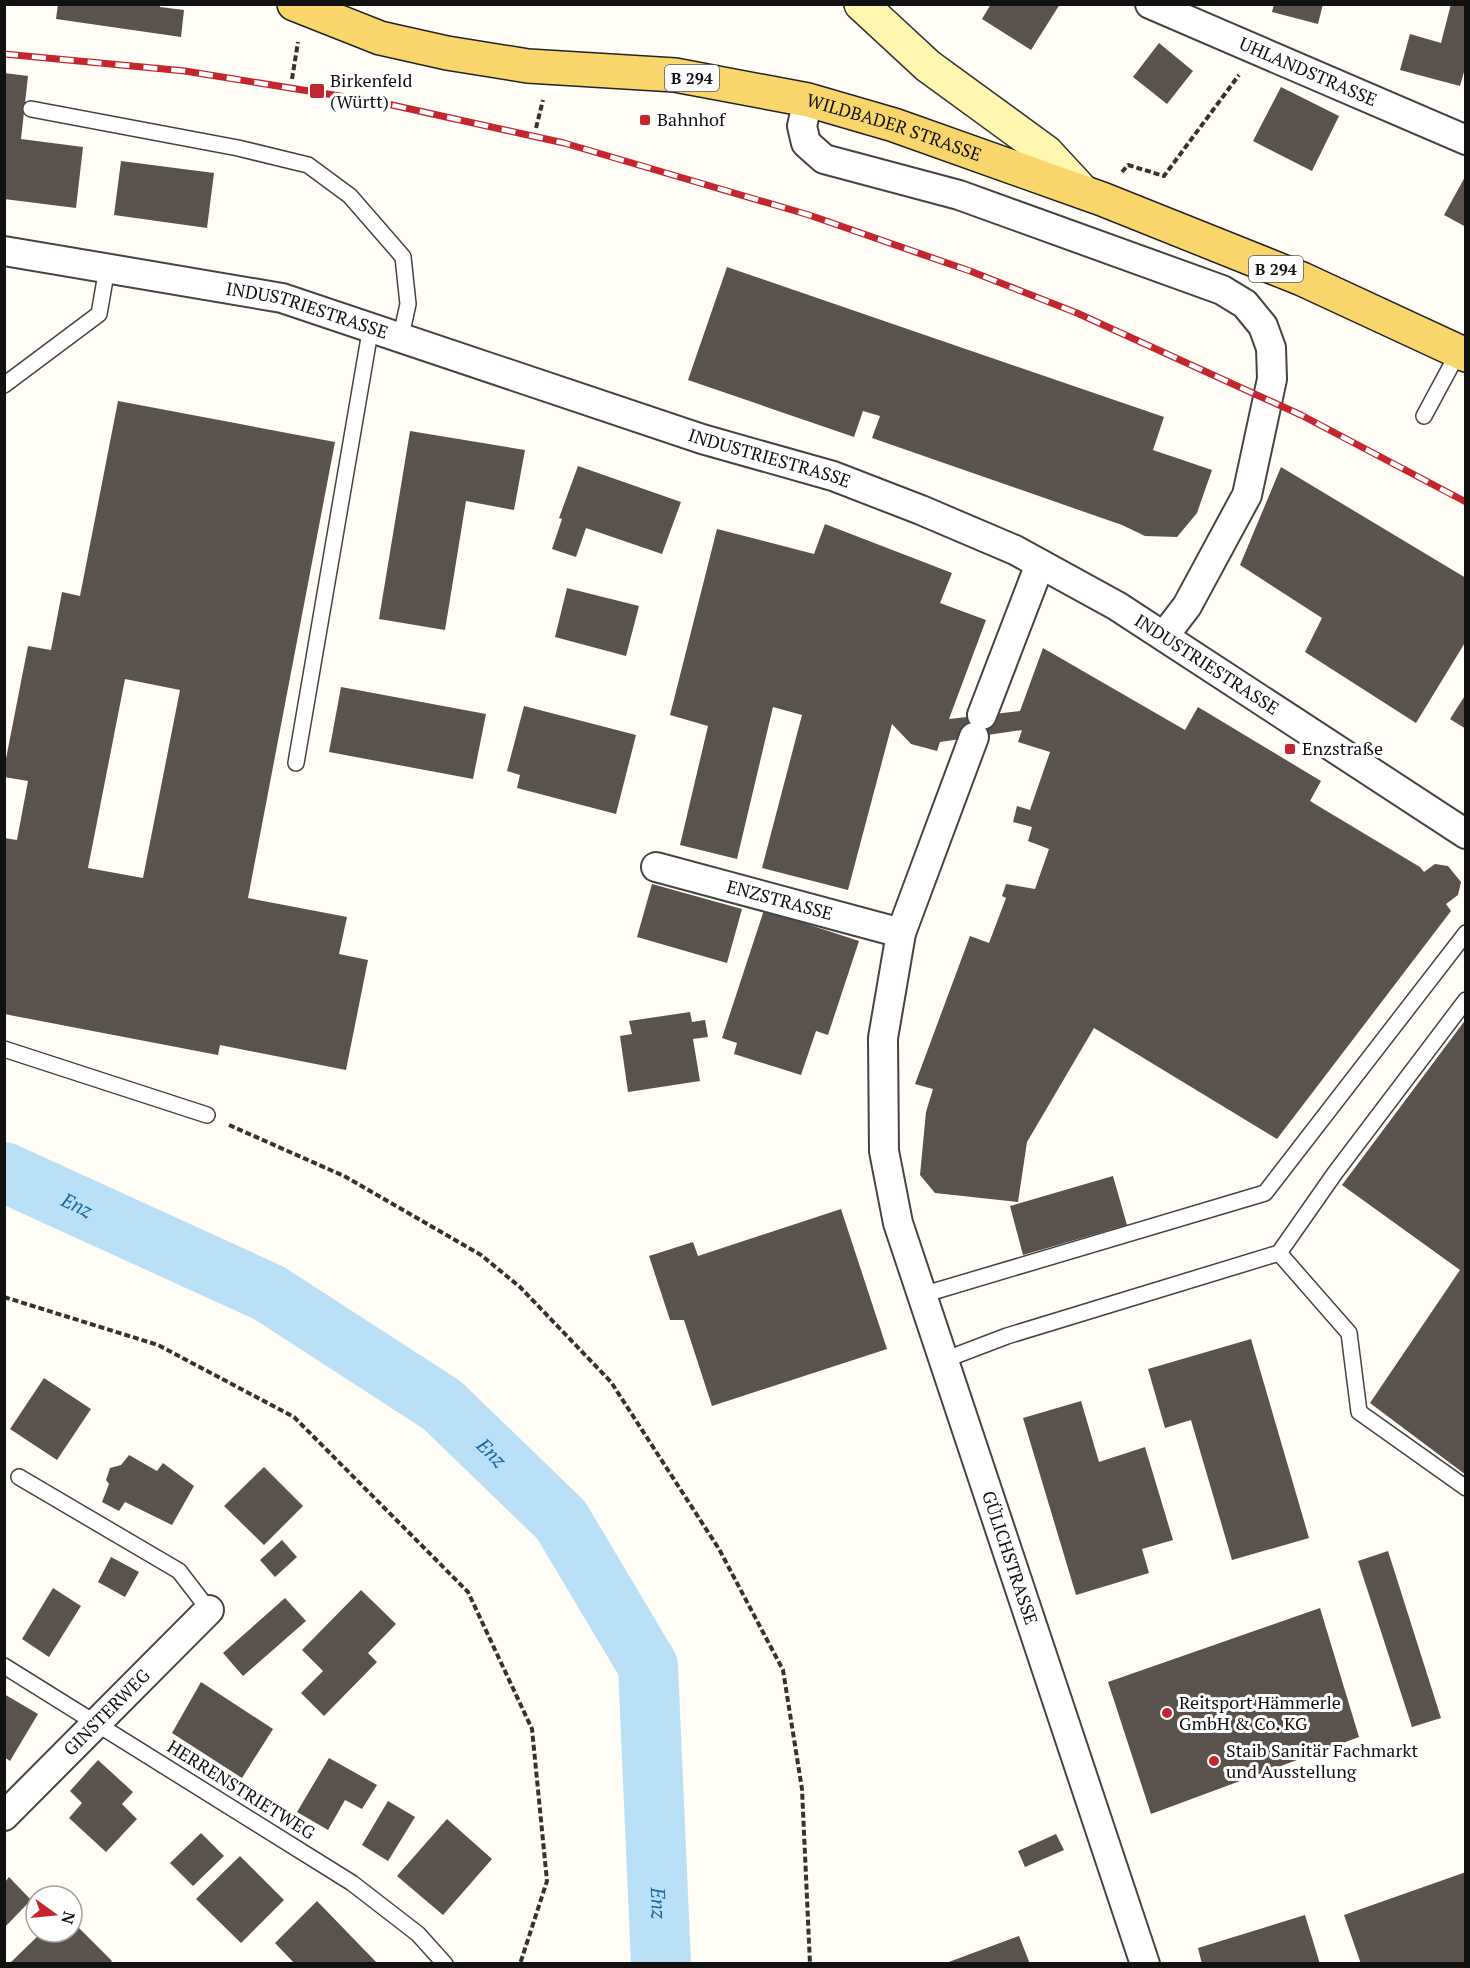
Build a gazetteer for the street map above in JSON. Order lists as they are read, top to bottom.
{
  "streets": {
    "main road": ["B 294", "WILDBADER STRASSE"],
    "street": [
      "UHLANDSTRASSE",
      "INDUSTRIESTRASSE",
      "ENZSTRASSE",
      "GÜLICHSTRASSE",
      "GINSTERWEG"
    ],
    "lane": ["HERRENSTRIETWEG"]
  },
  "crossings": [
    ["ENZSTRASSE", "GÜLICHSTRASSE"],
    ["GINSTERWEG", "HERRENSTRIETWEG"]
  ],
  "water": ["Enz"],
  "places": {
    "transit": ["Birkenfeld (Württ)", "Bahnhof", "Enzstraße"],
    "other": ["Reitsport Hämmerle GmbH & Co. KG", "Staib Sanitär Fachmarkt und Ausstellung"]
  },
  "north": "right"
}
